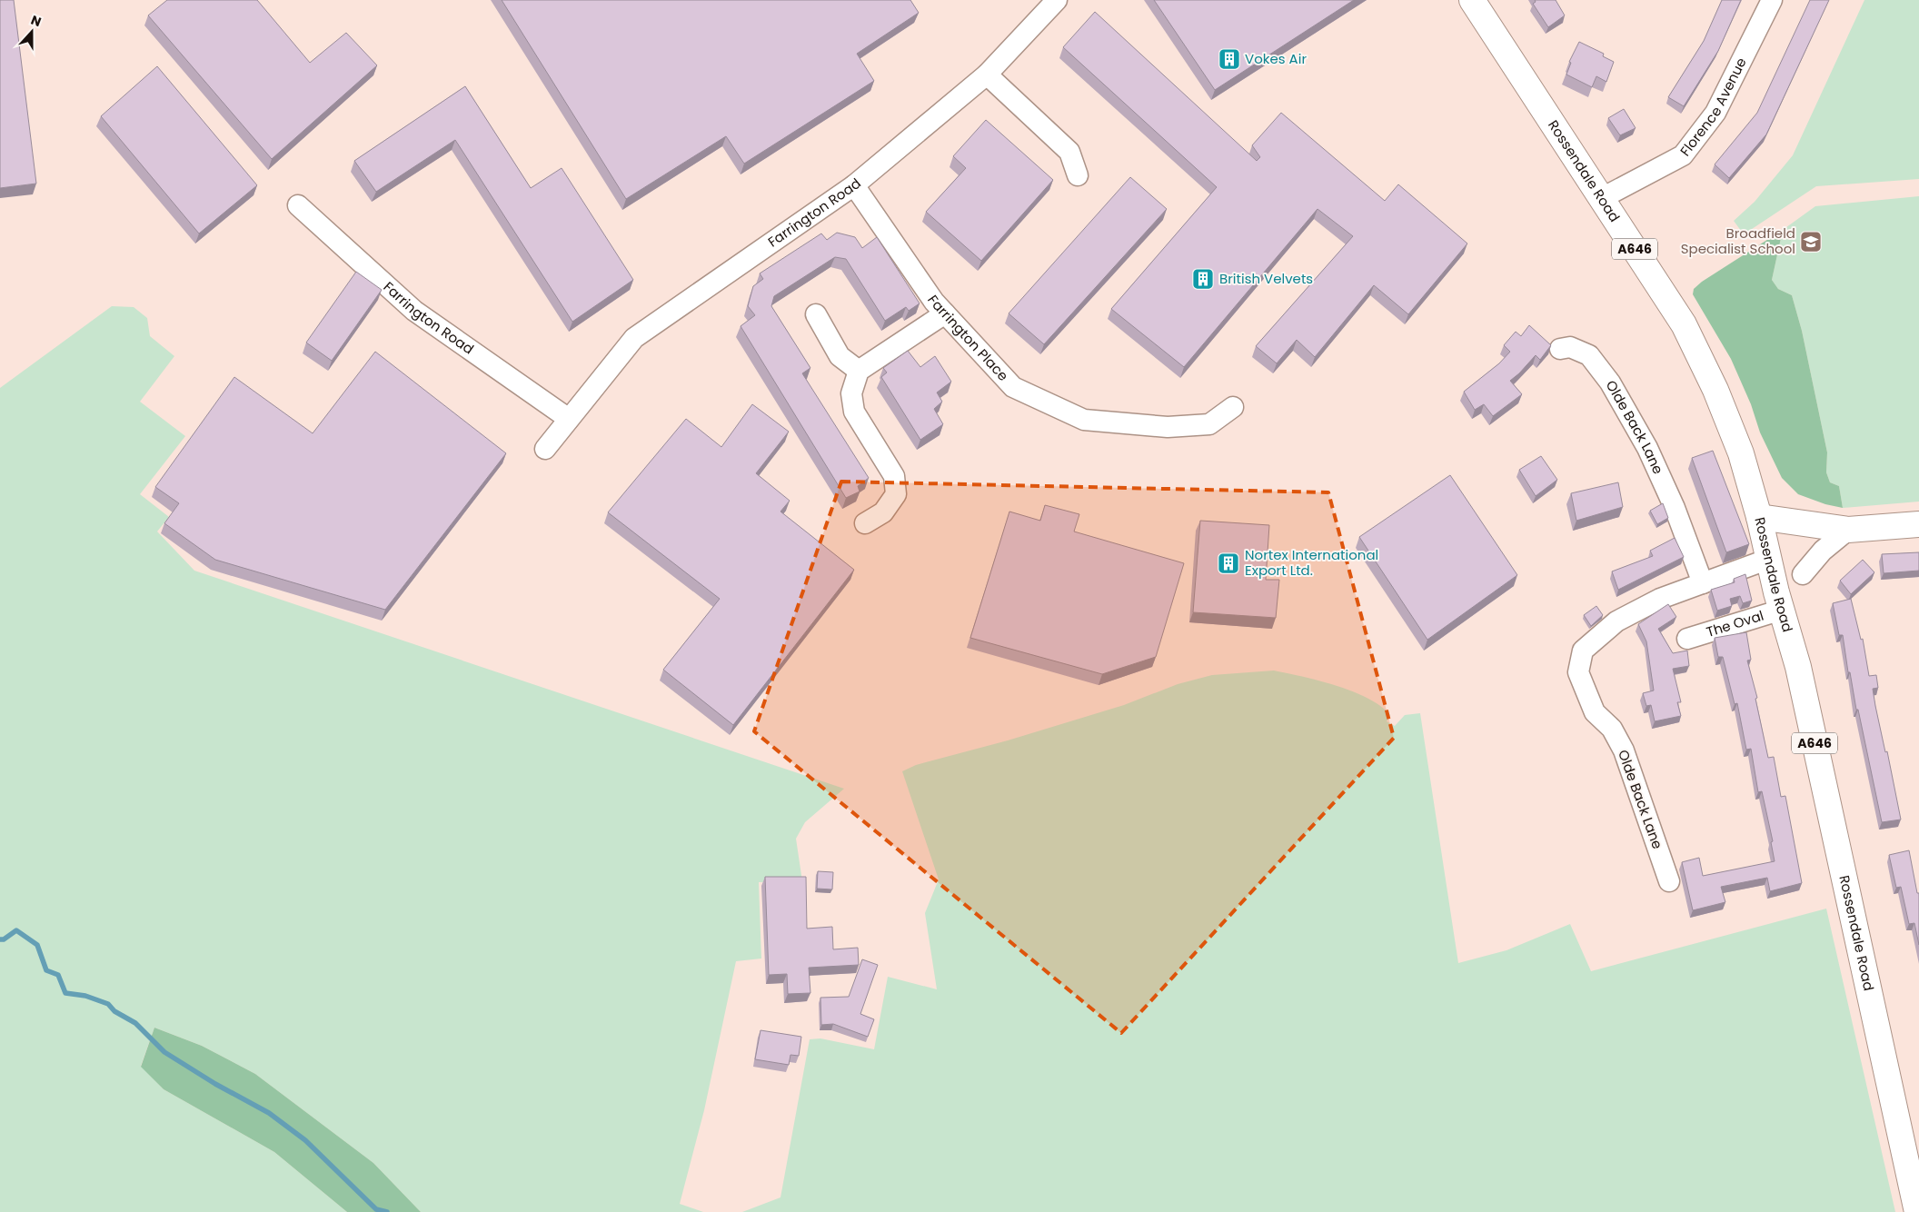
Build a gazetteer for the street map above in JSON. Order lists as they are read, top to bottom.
{
  "streets": {
    "main road": ["Rossendale Road", "A646"],
    "street": [
      "Florence Avenue",
      "Farrington Road",
      "Farrington Place",
      "Olde Back Lane",
      "The Oval"
    ]
  },
  "crossings": [
    ["Florence Avenue", "Rossendale Road"],
    ["Rossendale Road", "Olde Back Lane"],
    ["Rossendale Road", "The Oval"],
    ["Farrington Road", "Farrington Place"]
  ],
  "places": {
    "building": ["Vokes Air", "British Velvets", "Nortex International Export Ltd."],
    "school or university": ["Broadfield Specialist School"]
  },
  "north": "top"
}
